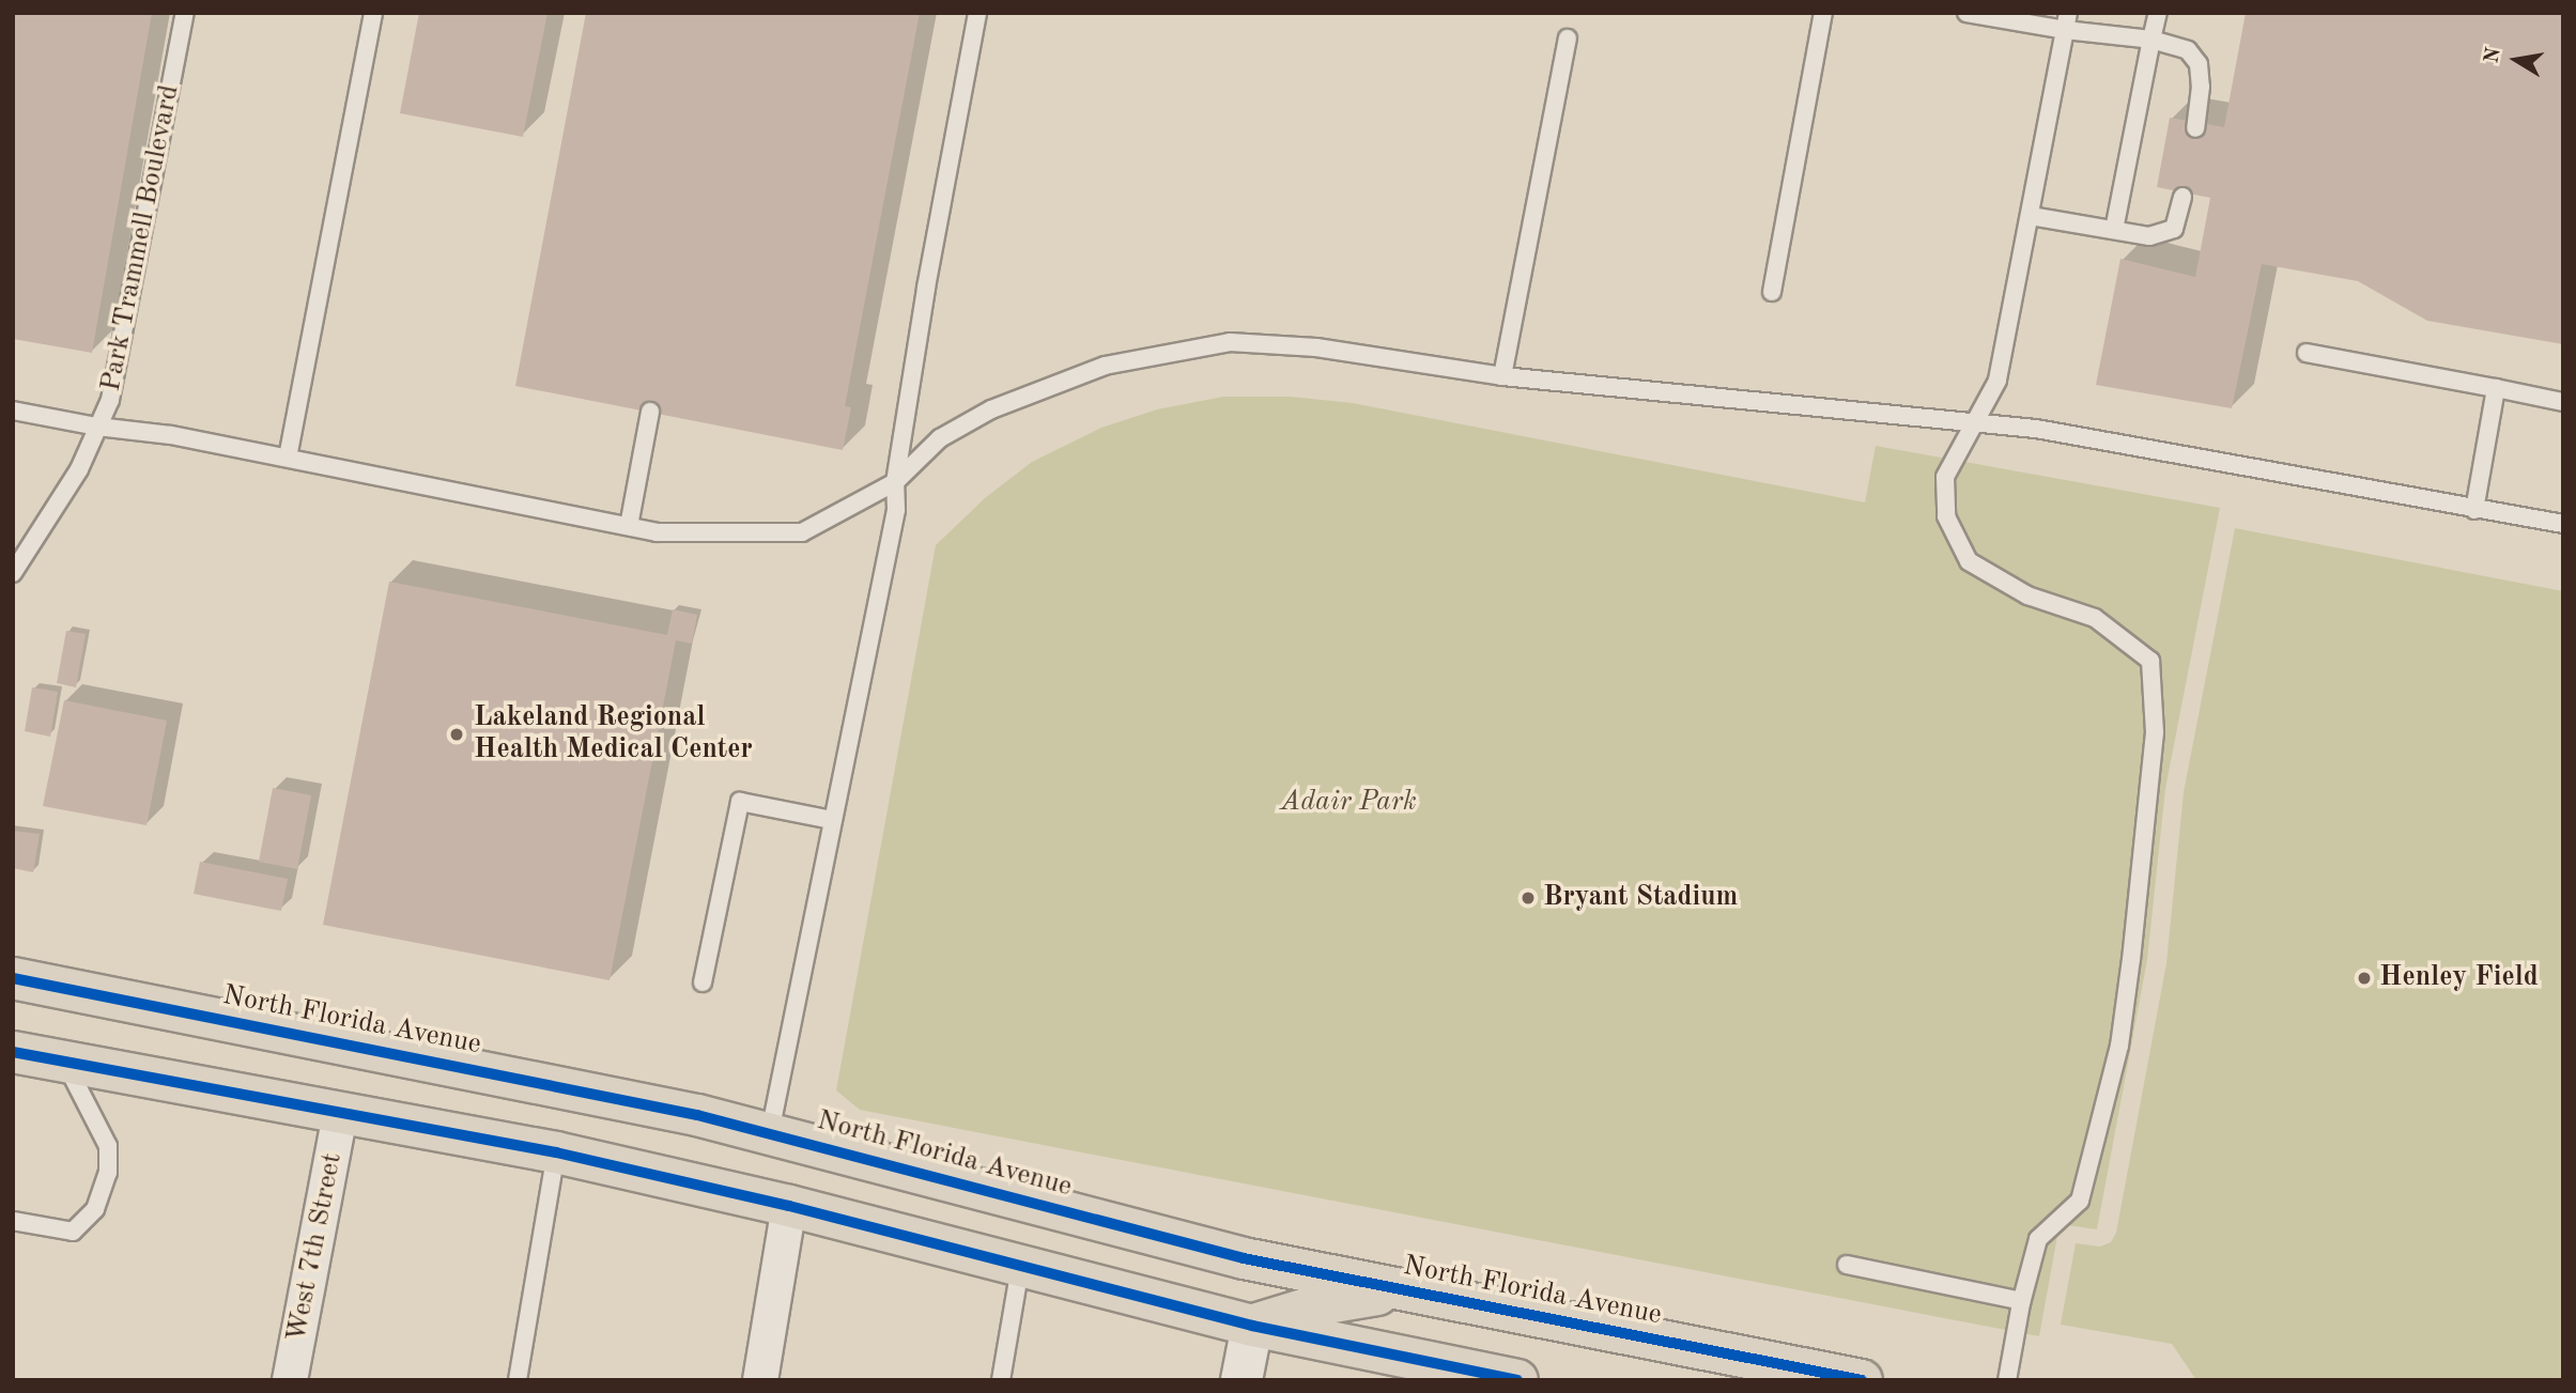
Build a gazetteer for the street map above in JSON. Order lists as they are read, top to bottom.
{
  "streets": {
    "main road": ["North Florida Avenue"],
    "street": ["West 7th Street"],
    "lane": ["Park Trammell Boulevard"]
  },
  "parks": ["Adair Park"],
  "places": ["Lakeland Regional Health Medical Center", "Bryant Stadium", "Henley Field"],
  "north": "left"
}
